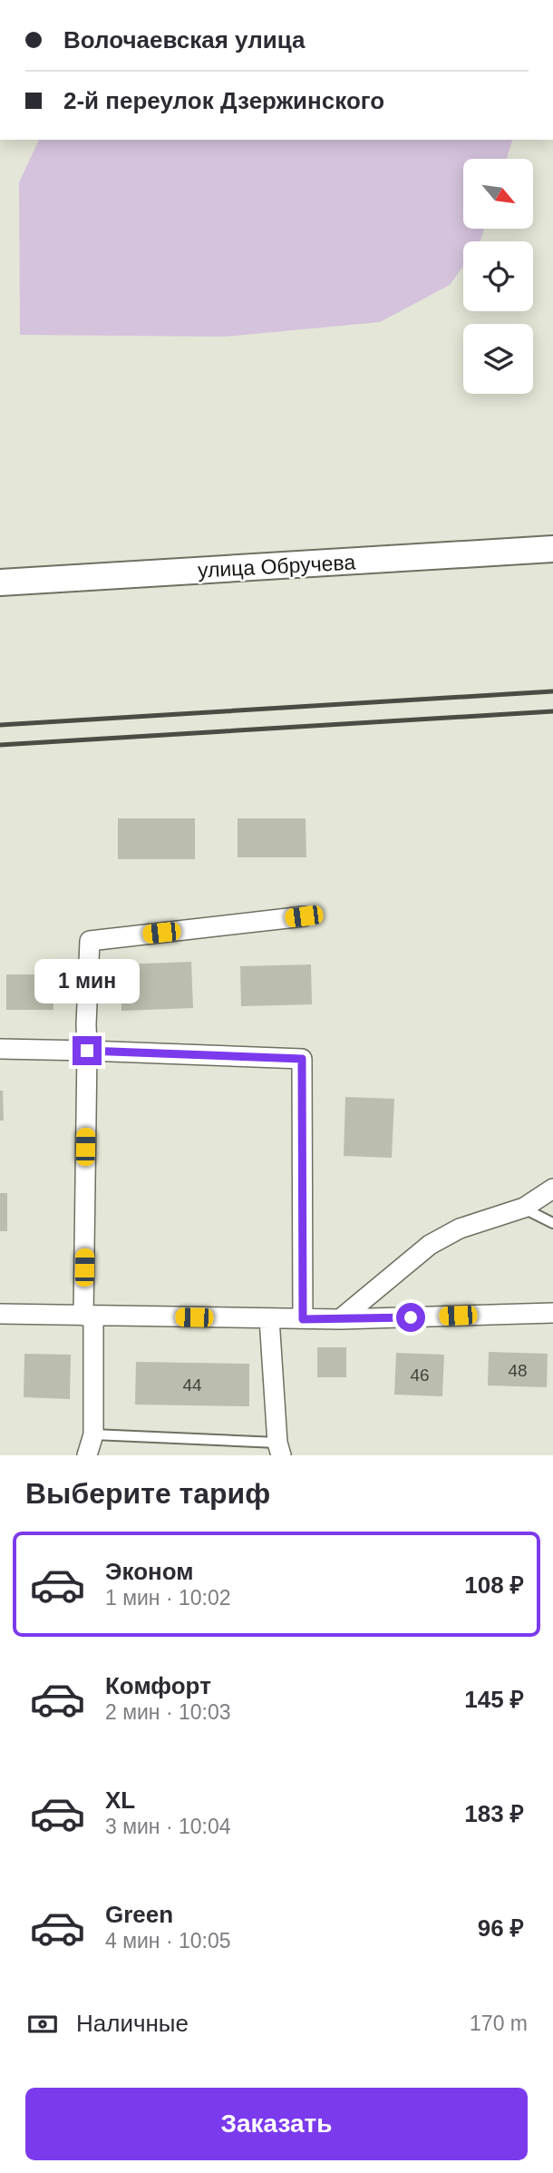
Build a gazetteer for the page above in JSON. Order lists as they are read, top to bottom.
{
  "streets": {
    "street": ["улица Обручева"]
  },
  "house_numbers": ["48", "46", "44"],
  "north": "bottom right",
  "page": {
    "banner": ["Волочаевская улица", "2-й переулок Дзержинского"],
    "bubble": "1 мин",
    "heading": "Выберите тариф",
    "list": [
      {
        "name": "Эконом",
        "note": "1 мин · 10:02",
        "value": "108 ₽"
      },
      {
        "name": "Комфорт",
        "note": "2 мин · 10:03",
        "value": "145 ₽"
      },
      {
        "name": "XL",
        "note": "3 мин · 10:04",
        "value": "183 ₽"
      },
      {
        "name": "Green",
        "note": "4 мин · 10:05",
        "value": "96 ₽"
      }
    ],
    "pay": ["Наличные", "170 m"],
    "buttons": "Заказать"
  }
}
